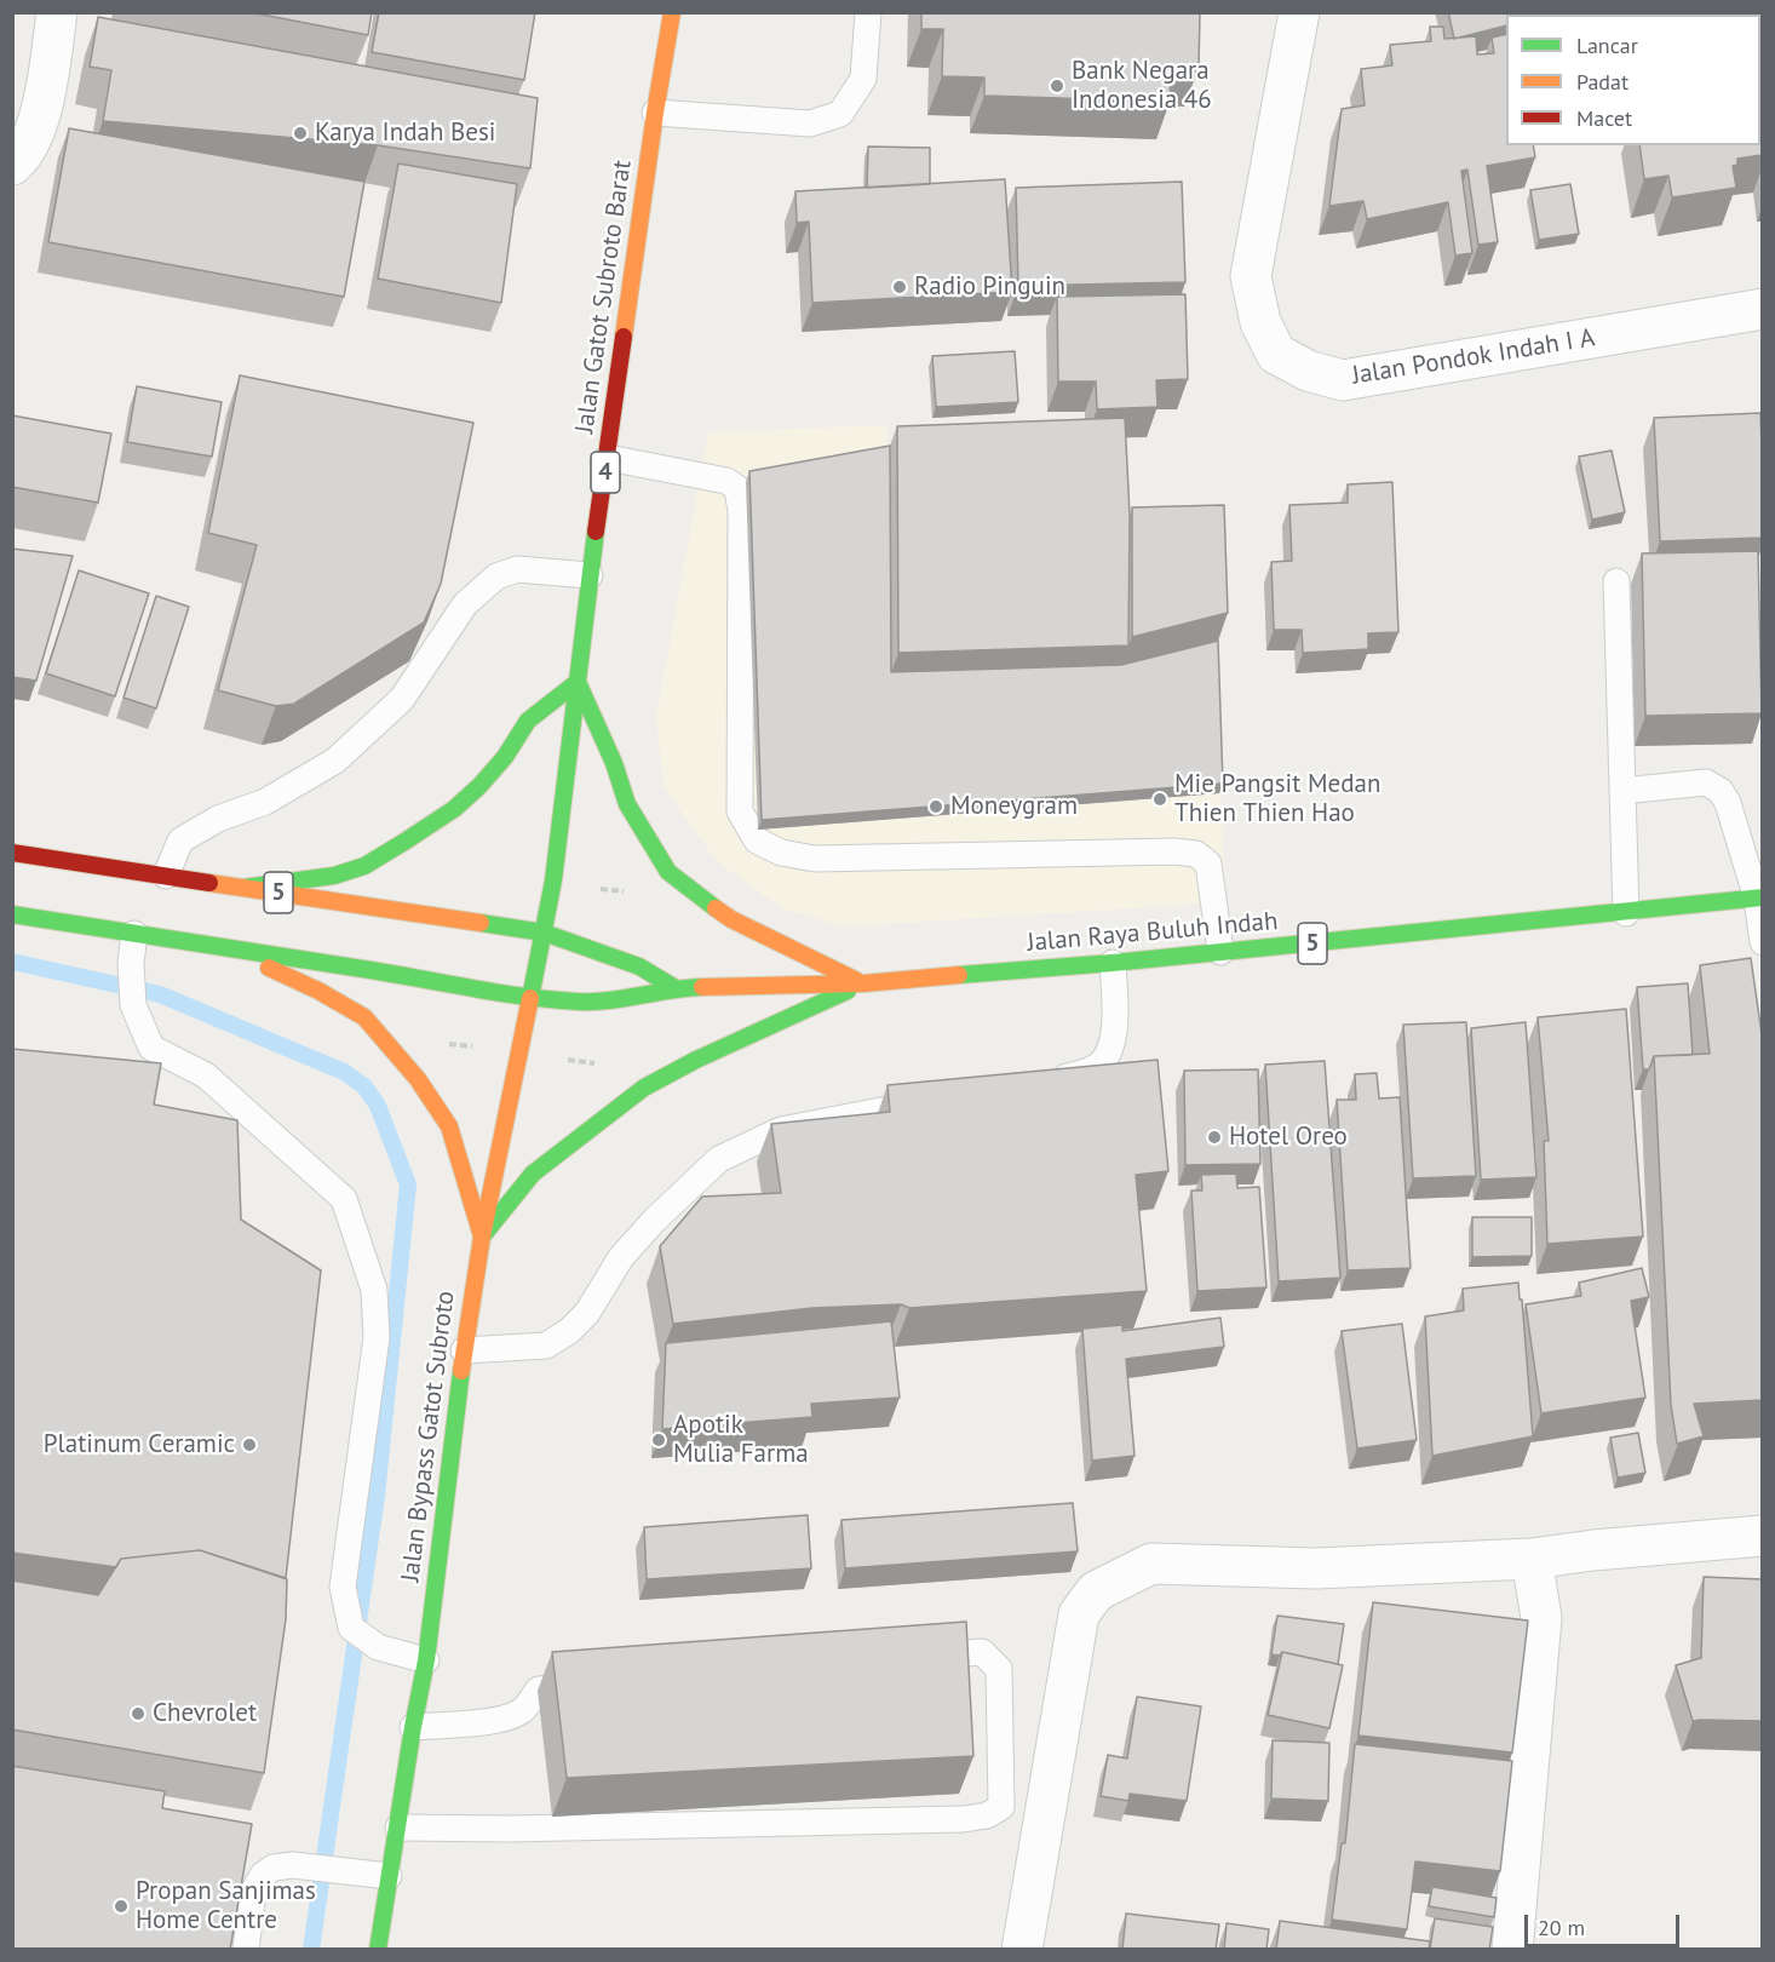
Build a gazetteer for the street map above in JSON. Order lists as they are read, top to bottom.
{
  "streets": {
    "main road": [
      "Jalan Gatot Subroto Barat",
      "4",
      "5",
      "Jalan Raya Buluh Indah",
      "Jalan Bypass Gatot Subroto"
    ],
    "street": ["Jalan Pondok Indah I A"]
  },
  "crossings": [
    ["Jalan Gatot Subroto Barat", "5"],
    ["Jalan Gatot Subroto Barat", "Jalan Bypass Gatot Subroto"],
    ["5", "Jalan Raya Buluh Indah"],
    ["5", "Jalan Bypass Gatot Subroto"],
    ["Jalan Raya Buluh Indah", "Jalan Bypass Gatot Subroto"]
  ],
  "places": [
    "Bank Negara Indonesia 46",
    "Karya Indah Besi",
    "Radio Pinguin",
    "Mie Pangsit Medan Thien Thien Hao",
    "Moneygram",
    "Hotel Oreo",
    "Apotik Mulia Farma",
    "Platinum Ceramic",
    "Chevrolet",
    "Propan Sanjimas Home Centre"
  ],
  "legend": ["Lancar", "Padat", "Macet"],
  "scale_bar": "20 m"
}
